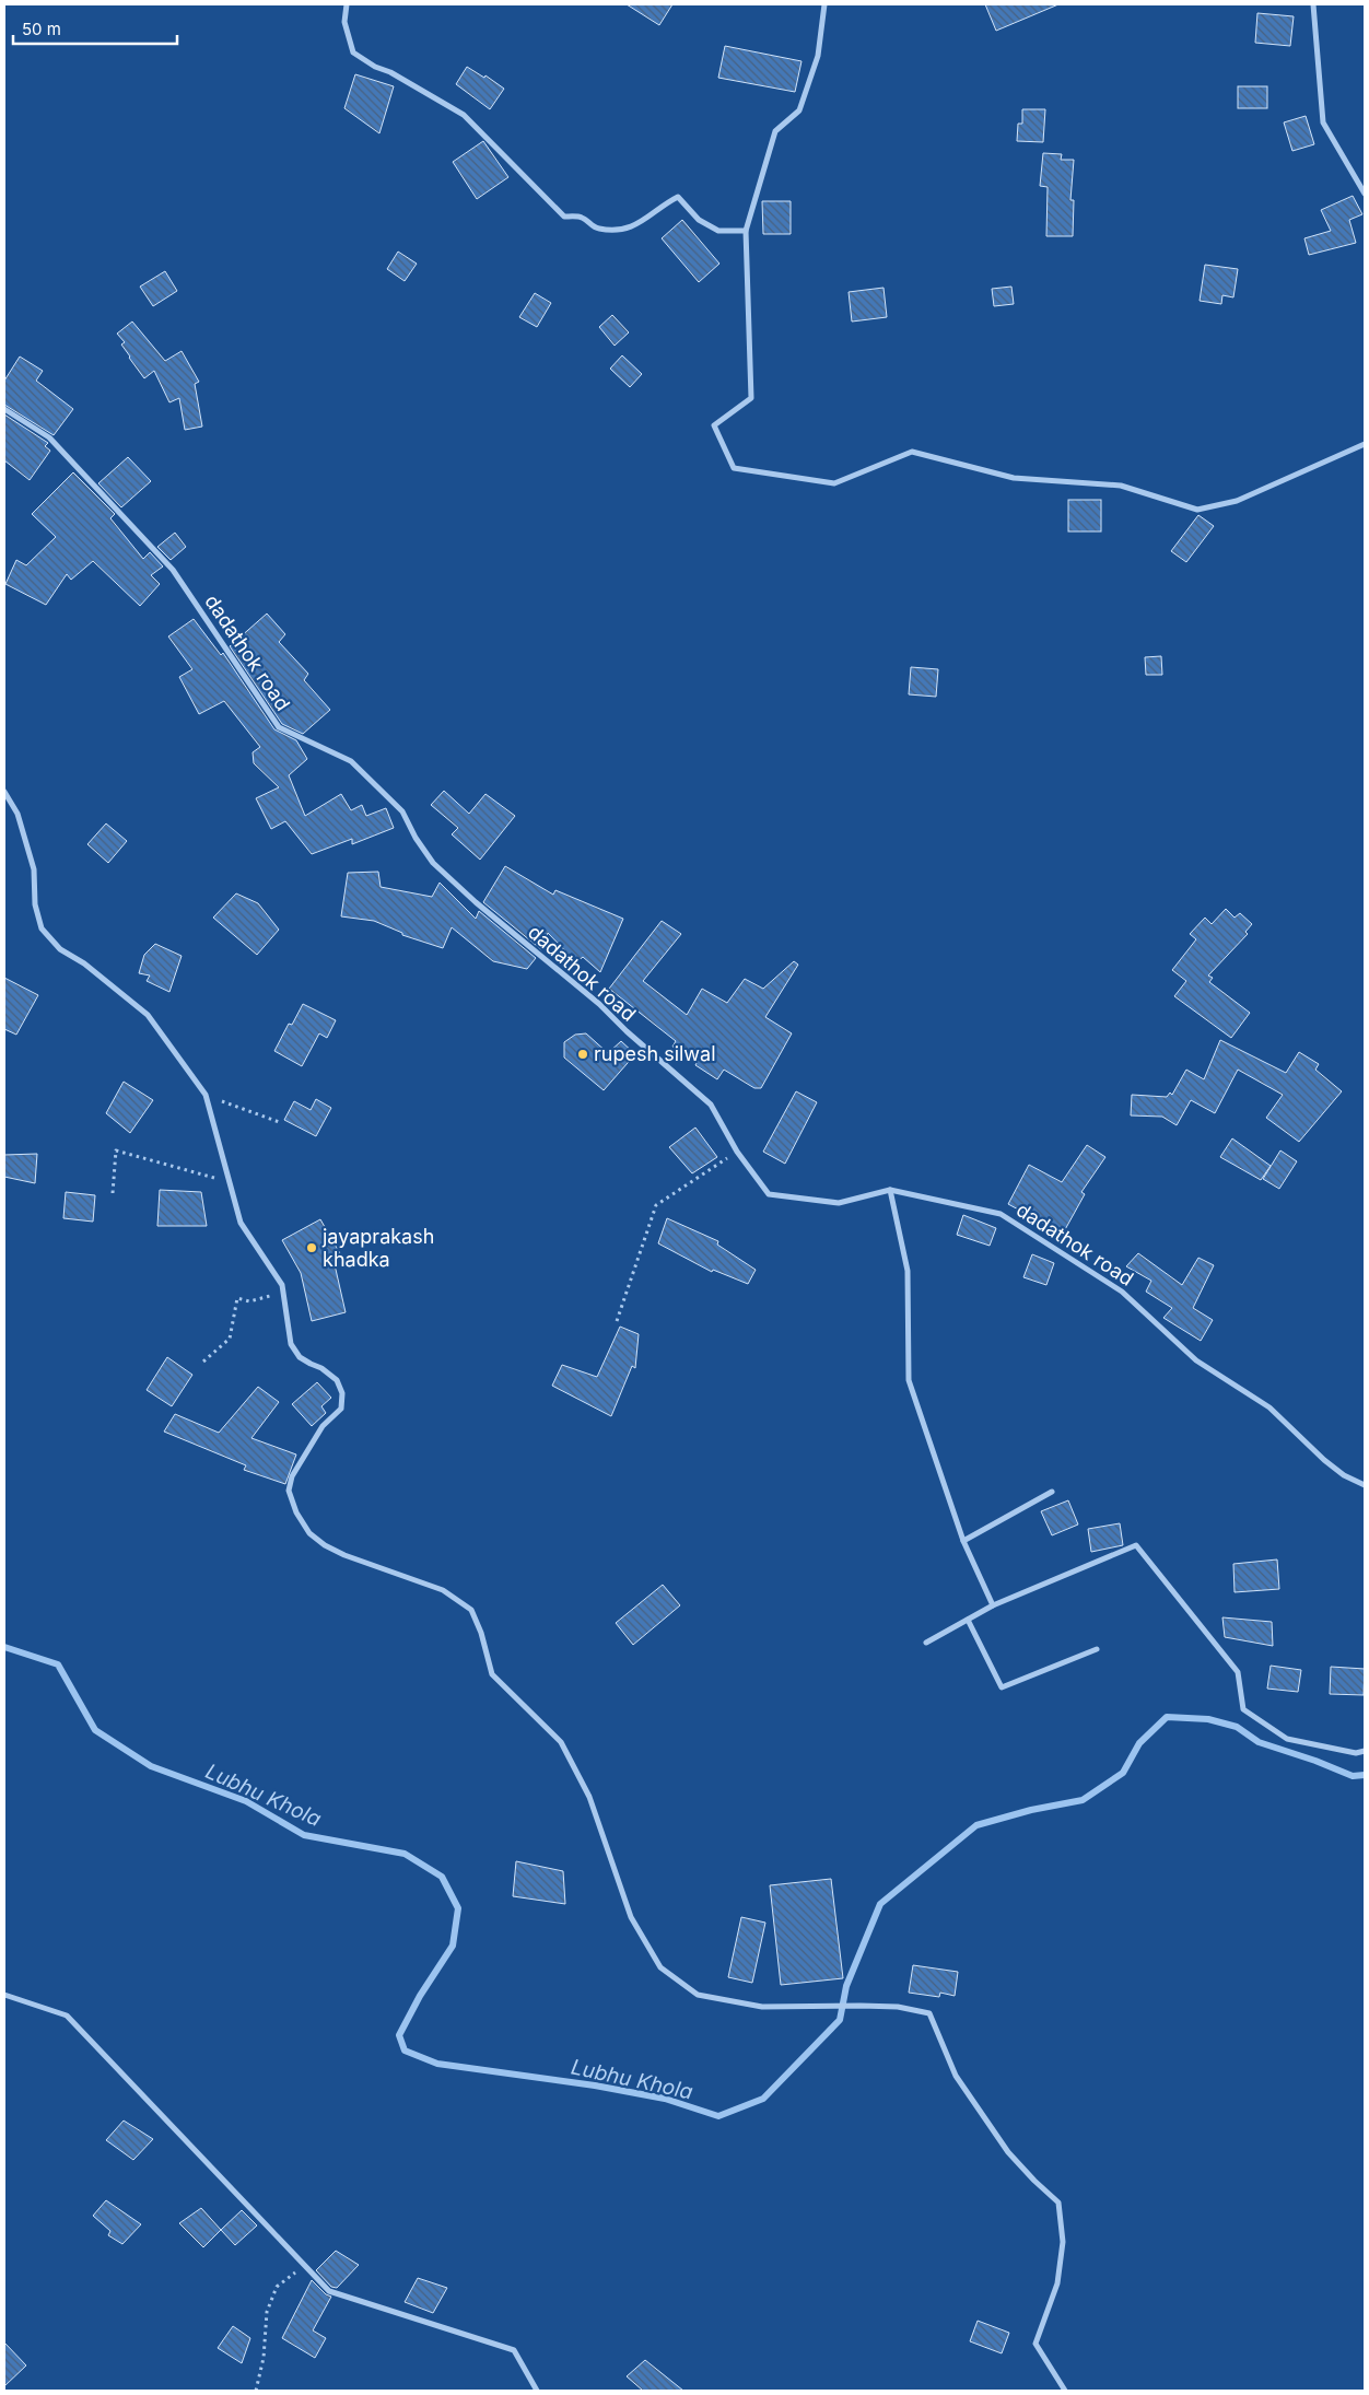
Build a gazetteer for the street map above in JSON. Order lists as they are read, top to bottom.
{
  "streets": {
    "street": ["dadathok road"]
  },
  "water": ["Lubhu Khola"],
  "places": ["rupesh silwal", "jayaprakash khadka"],
  "scale_bar": "50 m"
}
